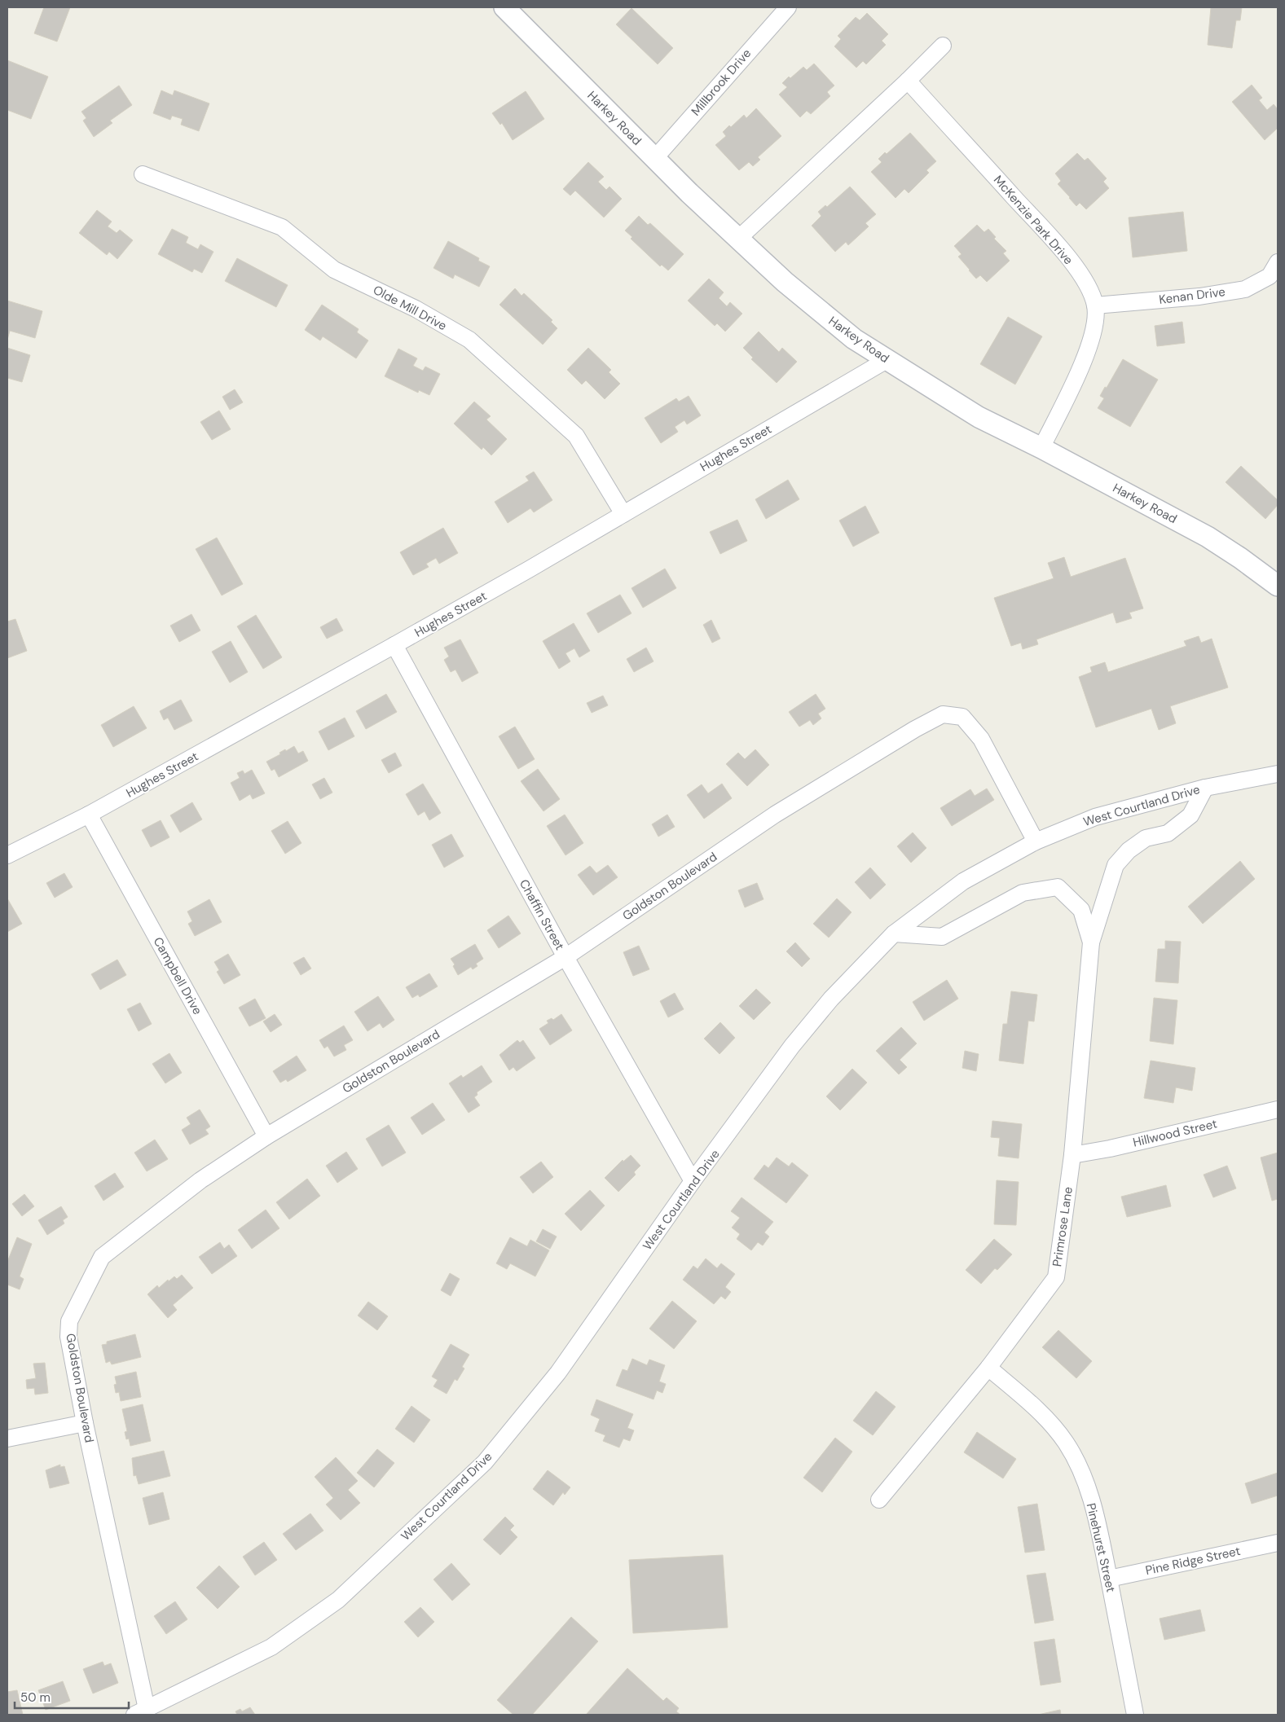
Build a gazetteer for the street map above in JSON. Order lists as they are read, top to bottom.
{
  "streets": {
    "street": [
      "Millbrook Drive",
      "Harkey Road",
      "McKenzie Park Drive",
      "Kenan Drive",
      "Olde Mill Drive",
      "Hughes Street",
      "West Courtland Drive",
      "Goldston Boulevard",
      "Chaffin Street",
      "Campbell Drive",
      "Hillwood Street",
      "Primrose Lane",
      "Pinehurst Street",
      "Pine Ridge Street"
    ]
  },
  "crossings": [
    ["Millbrook Drive", "Harkey Road"],
    ["Harkey Road", "McKenzie Park Drive"],
    ["Harkey Road", "Hughes Street"],
    ["McKenzie Park Drive", "Kenan Drive"],
    ["Olde Mill Drive", "Hughes Street"],
    ["Hughes Street", "Chaffin Street"],
    ["Hughes Street", "Campbell Drive"],
    ["West Courtland Drive", "Goldston Boulevard"],
    ["West Courtland Drive", "Chaffin Street"],
    ["West Courtland Drive", "Primrose Lane"],
    ["Goldston Boulevard", "Chaffin Street"],
    ["Goldston Boulevard", "Campbell Drive"],
    ["Hillwood Street", "Primrose Lane"],
    ["Primrose Lane", "Pinehurst Street"],
    ["Pinehurst Street", "Pine Ridge Street"]
  ],
  "scale_bar": "50 m"
}
